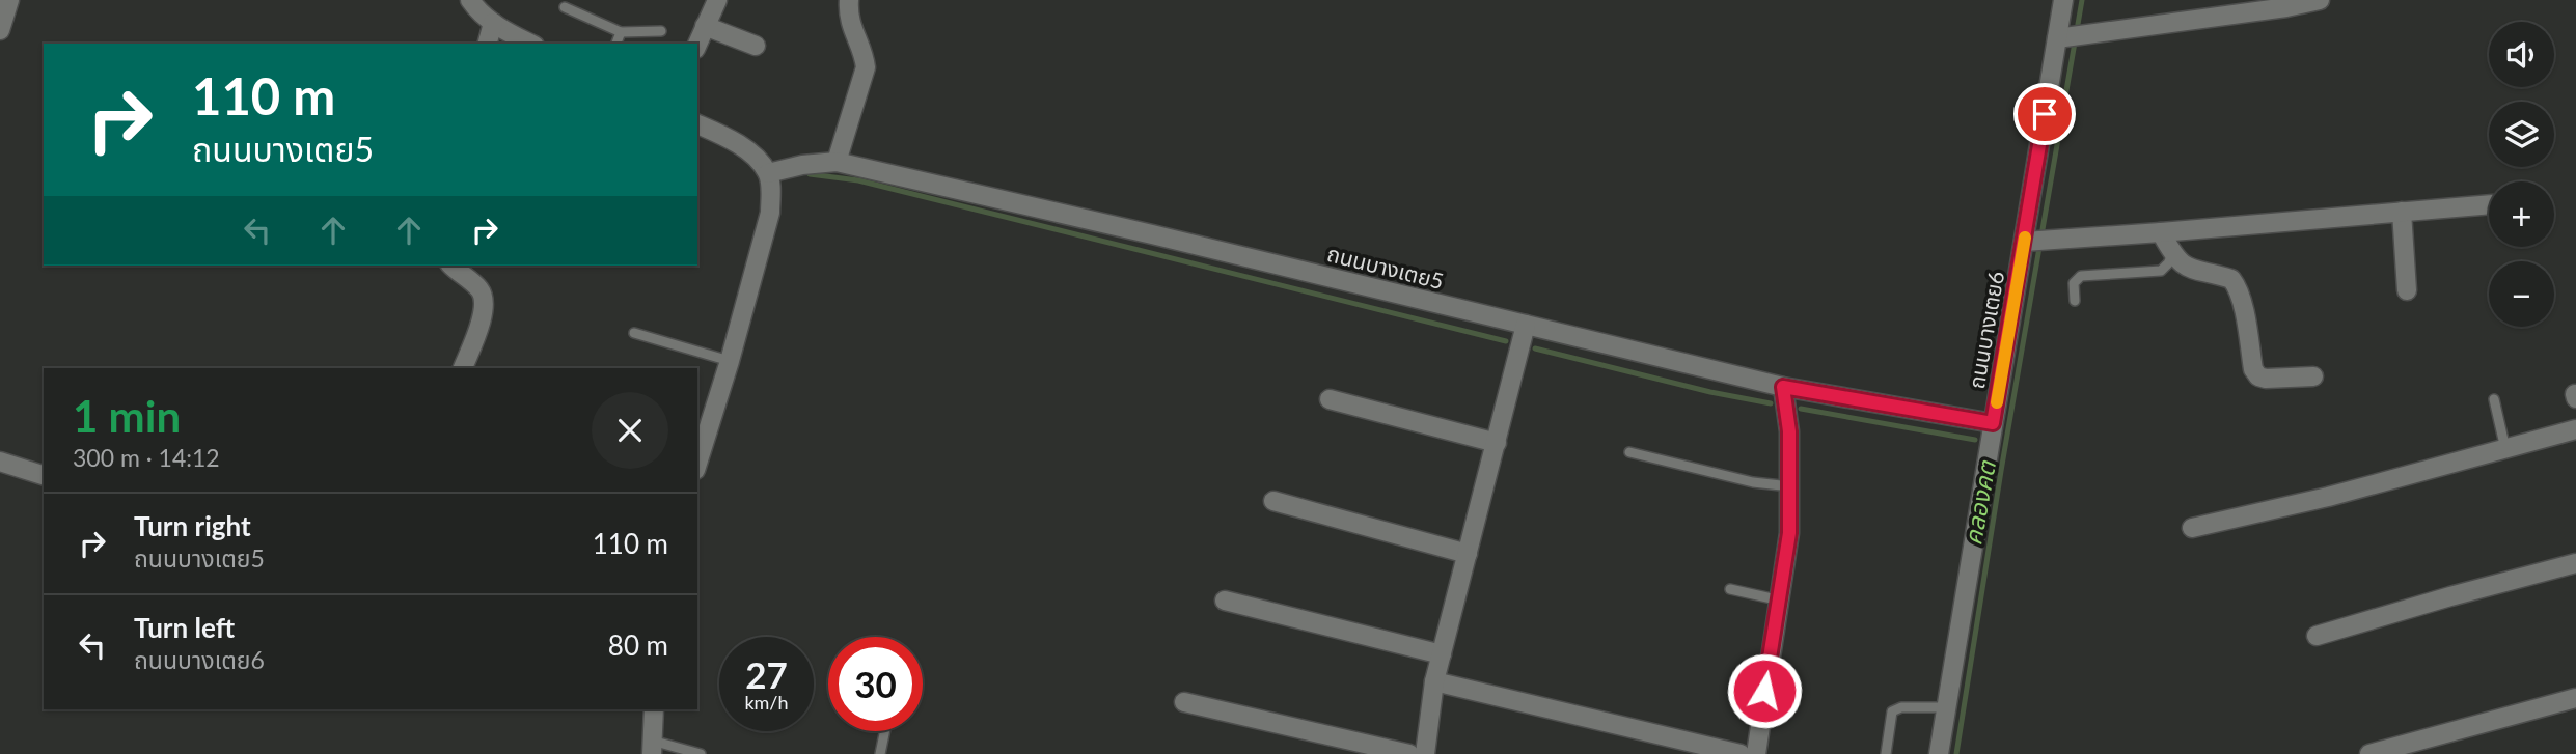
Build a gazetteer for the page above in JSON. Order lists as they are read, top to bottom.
{
  "streets": {
    "street": ["ถนนบางเตย5", "ถนนบางเตย6"]
  },
  "crossings": [
    ["ถนนบางเตย5", "ถนนบางเตย6"]
  ],
  "water": ["คลองคต"],
  "page": {
    "map_buttons": ["+", "−"],
    "turn": ["110 m", "ถนนบางเตย5"],
    "heading": ["1 min", "300 m · 14:12"],
    "list": [
      {
        "name": "Turn right",
        "note": "ถนนบางเตย5",
        "value": "110 m"
      },
      {
        "name": "Turn left",
        "note": "ถนนบางเตย6",
        "value": "80 m"
      }
    ],
    "speed": "27 km/h",
    "limit": "30"
  }
}
